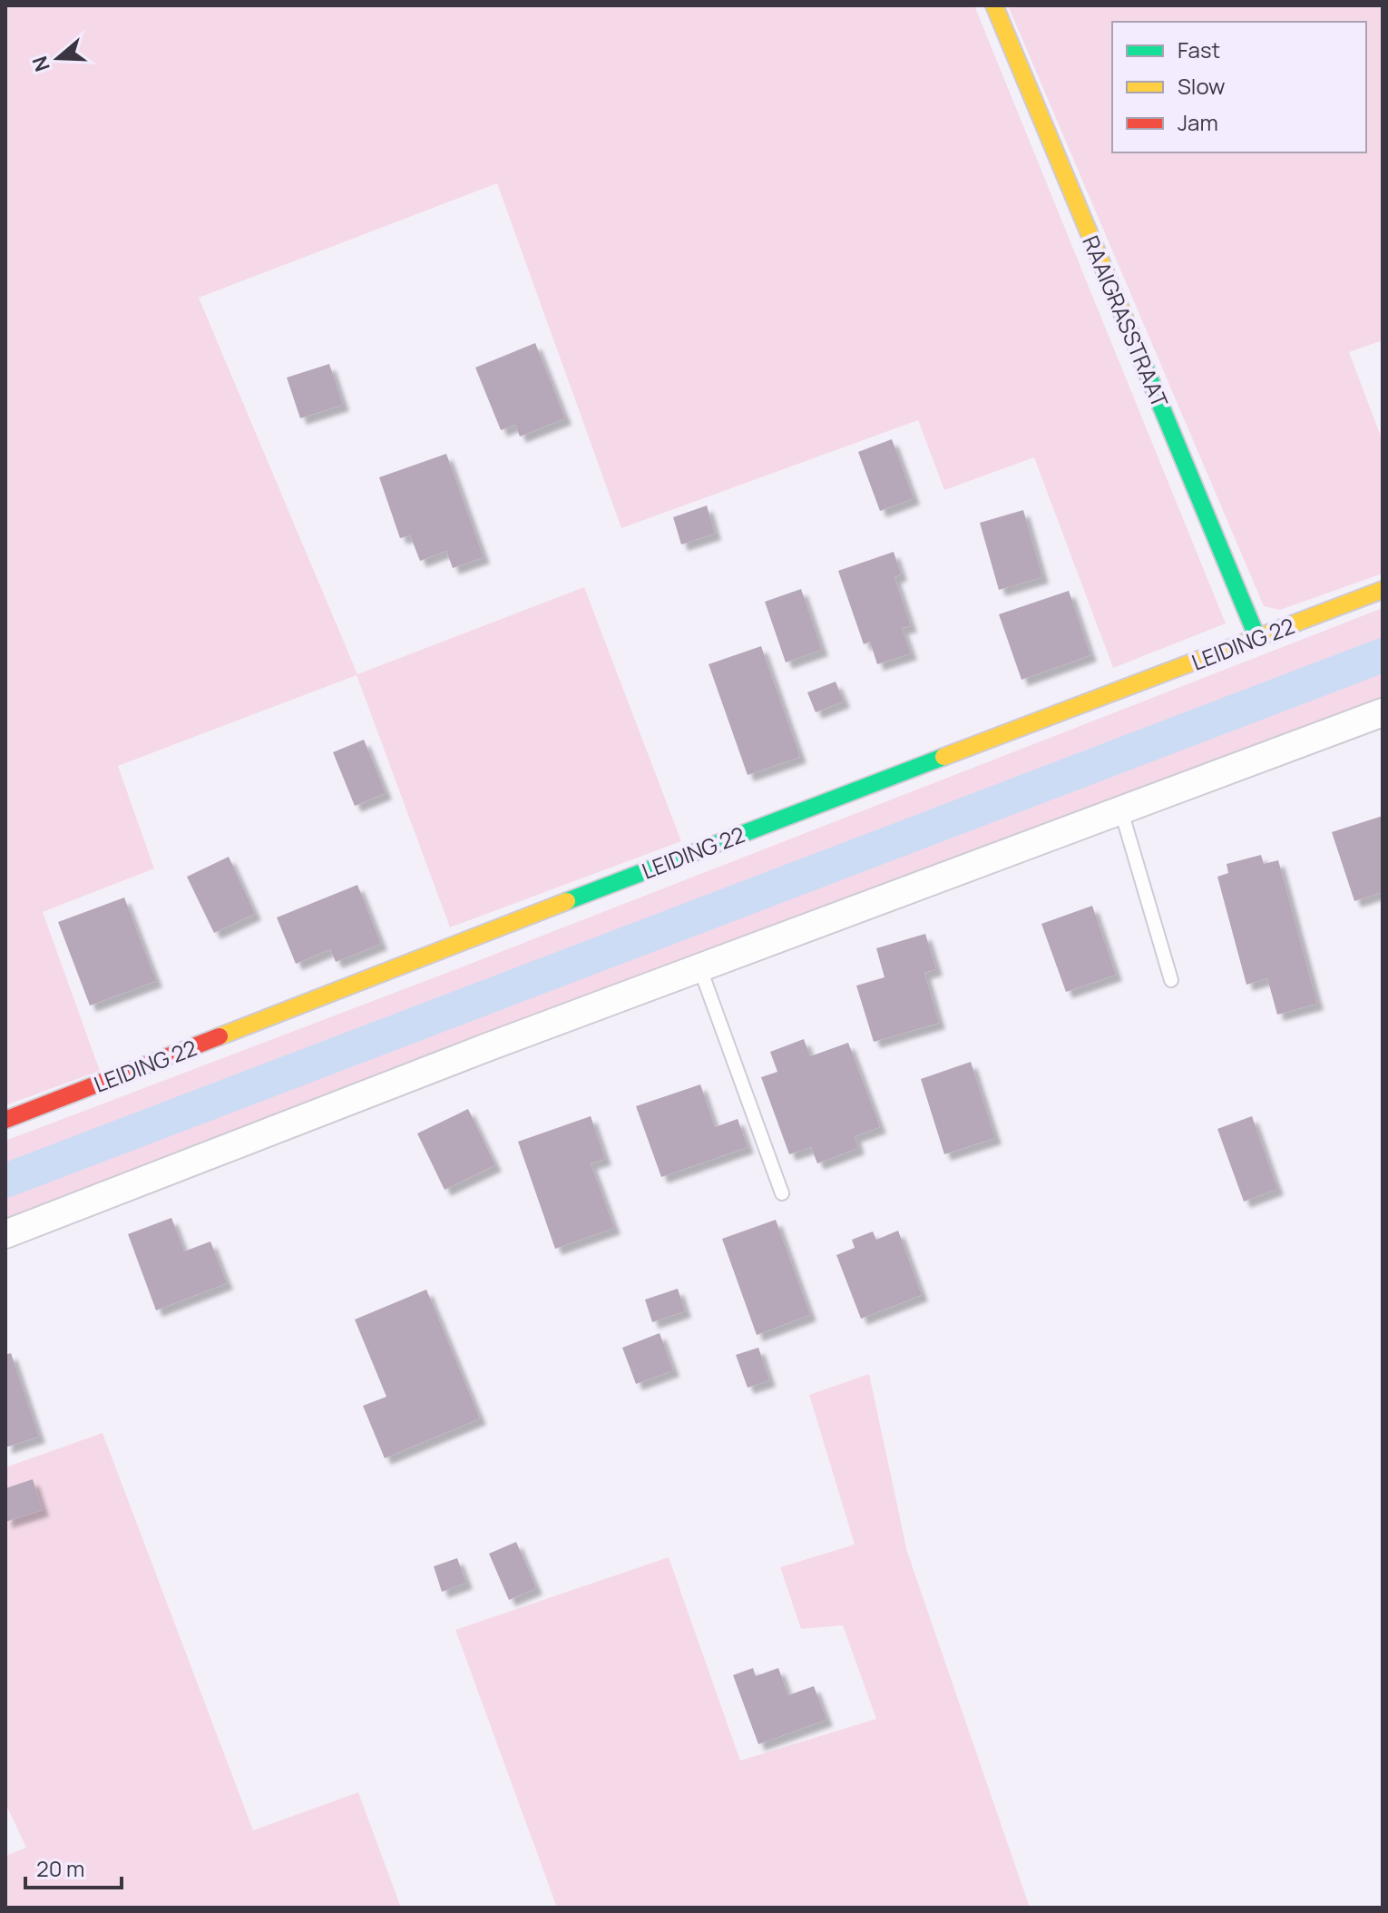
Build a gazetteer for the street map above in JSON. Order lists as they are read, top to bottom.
{
  "streets": {
    "street": ["RAAIGRASSTRAAT", "LEIDING 22"]
  },
  "crossings": [
    ["RAAIGRASSTRAAT", "LEIDING 22"]
  ],
  "legend": ["Fast", "Slow", "Jam"],
  "scale_bar": "20 m",
  "north": "left"
}
